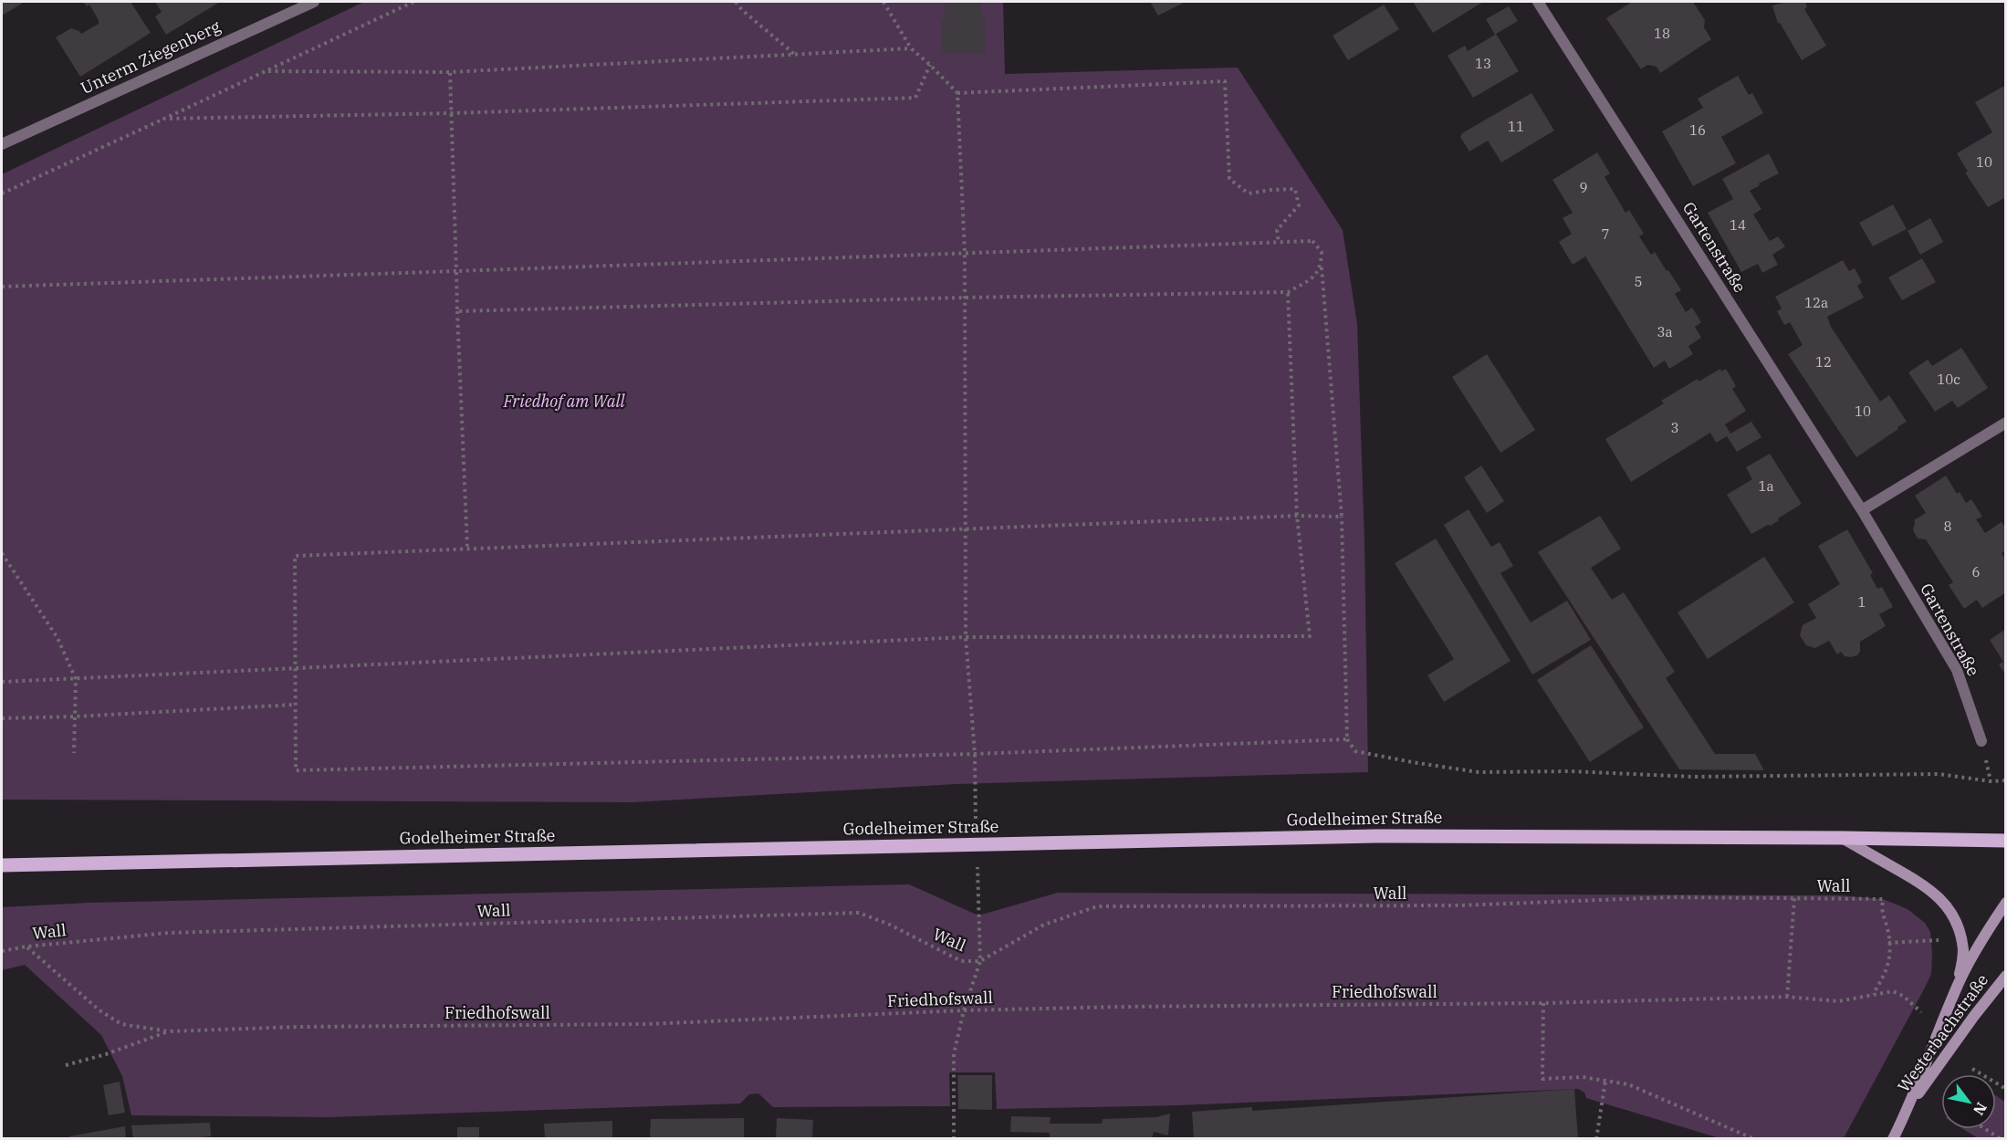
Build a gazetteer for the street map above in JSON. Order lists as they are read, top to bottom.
{
  "streets": {
    "main road": ["Godelheimer Straße", "Westerbachstraße"],
    "street": ["Unterm Ziegenberg", "Gartenstraße"],
    "path": ["Wall", "Friedhofswall"]
  },
  "crossings": [
    ["Godelheimer Straße", "Westerbachstraße"],
    ["Wall", "Friedhofswall"]
  ],
  "parks": ["Friedhof am Wall"],
  "house_numbers": [
    "18",
    "13",
    "11",
    "16",
    "10",
    "9",
    "14",
    "7",
    "5",
    "12a",
    "3a",
    "12",
    "10c",
    "10",
    "3",
    "1a",
    "8",
    "6",
    "1"
  ],
  "north": "bottom right"
}
